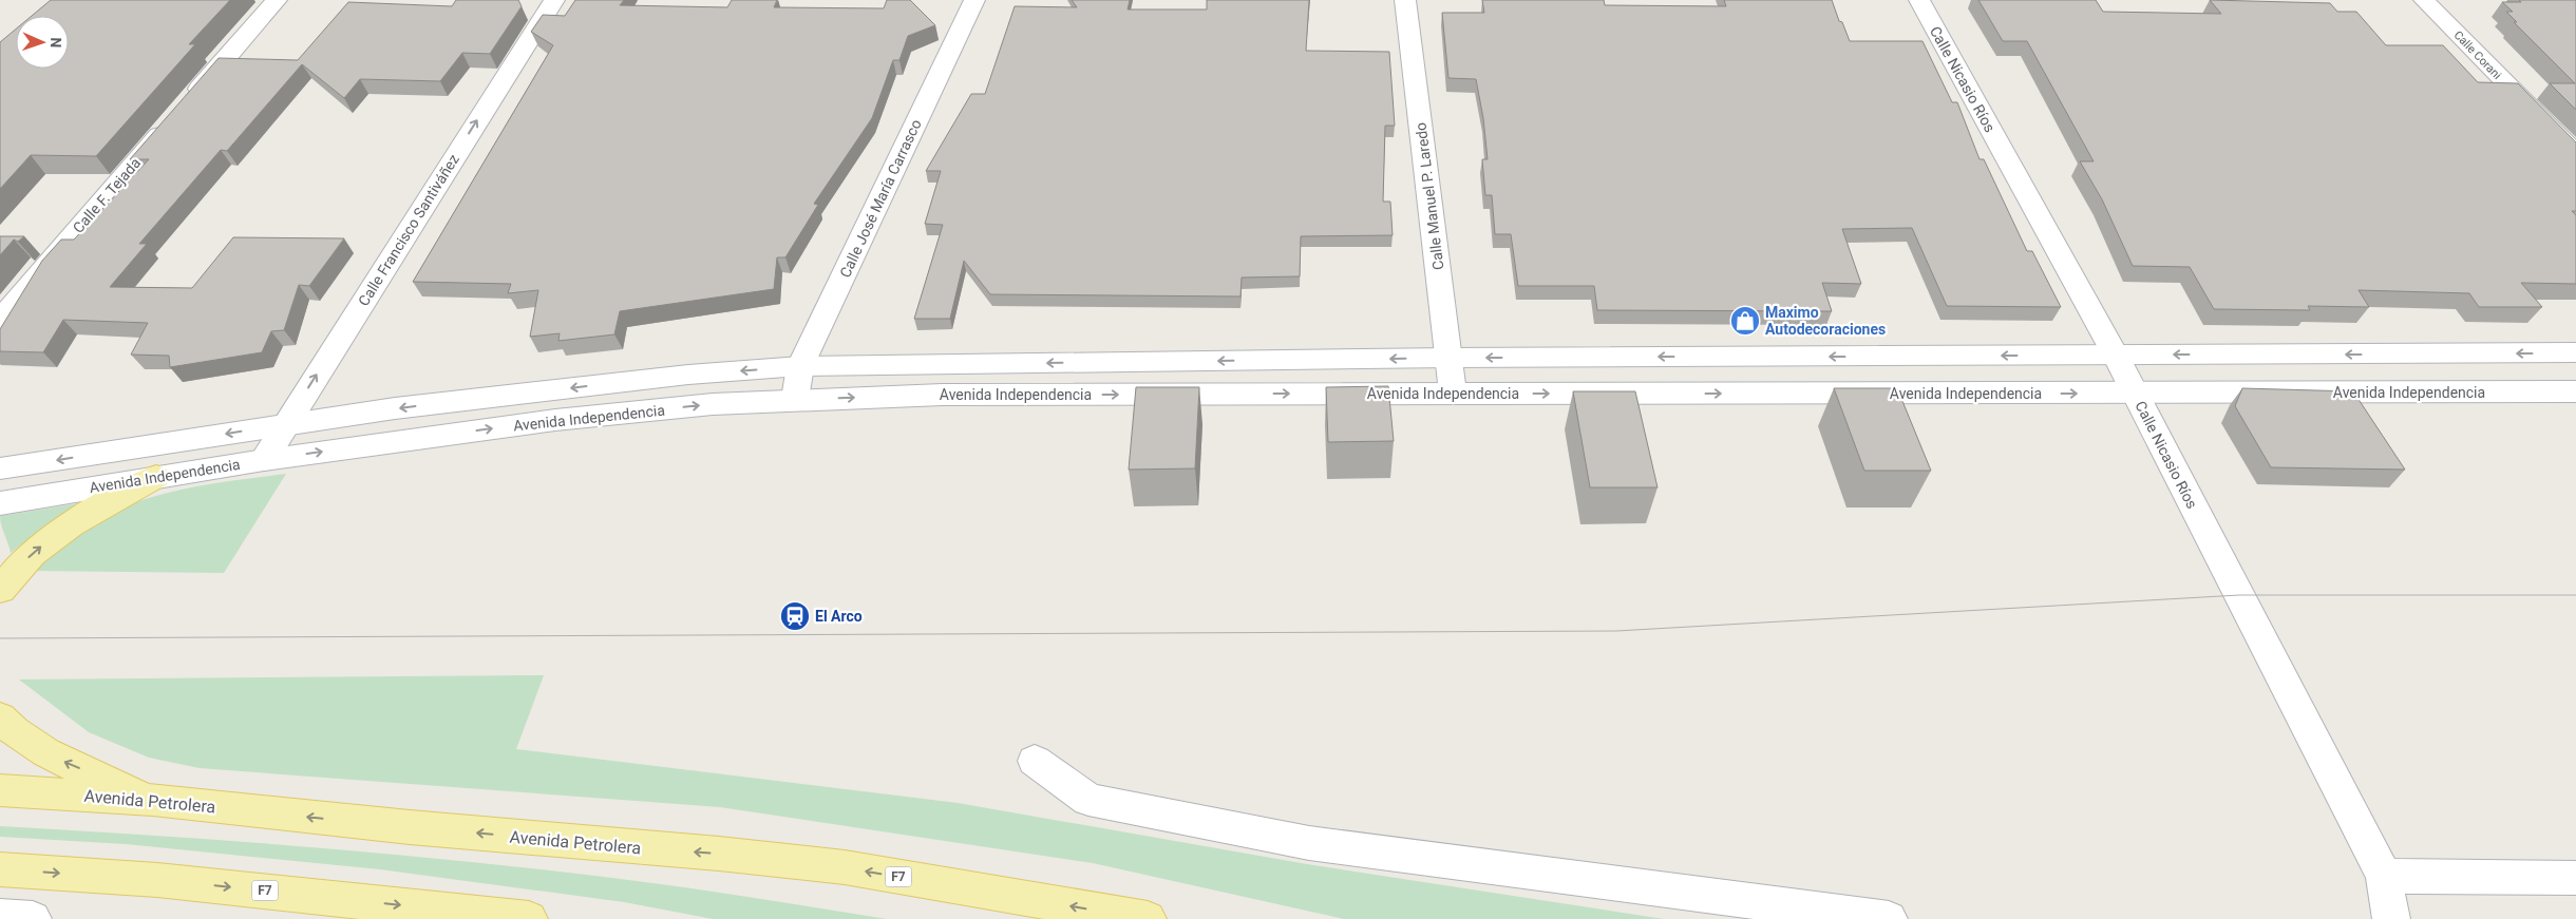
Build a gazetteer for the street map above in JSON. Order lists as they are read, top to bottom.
{
  "streets": {
    "main road": ["Avenida Petrolera", "F7"],
    "street": [
      "Calle Corani",
      "Calle Nicasio Ríos",
      "Calle F. Tejada",
      "Calle Manuel P. Laredo",
      "Calle José María Carrasco",
      "Calle Francisco Santiváñez",
      "Avenida Independencia"
    ]
  },
  "crossings": [
    ["Calle Nicasio Ríos", "Avenida Independencia"],
    ["Calle Manuel P. Laredo", "Avenida Independencia"],
    ["Calle José María Carrasco", "Avenida Independencia"],
    ["Calle Francisco Santiváñez", "Avenida Independencia"]
  ],
  "one_way": ["Calle Francisco Santiváñez"],
  "places": {
    "shop": ["Maximo Autodecoraciones"],
    "station": ["El Arco"]
  },
  "north": "right"
}
